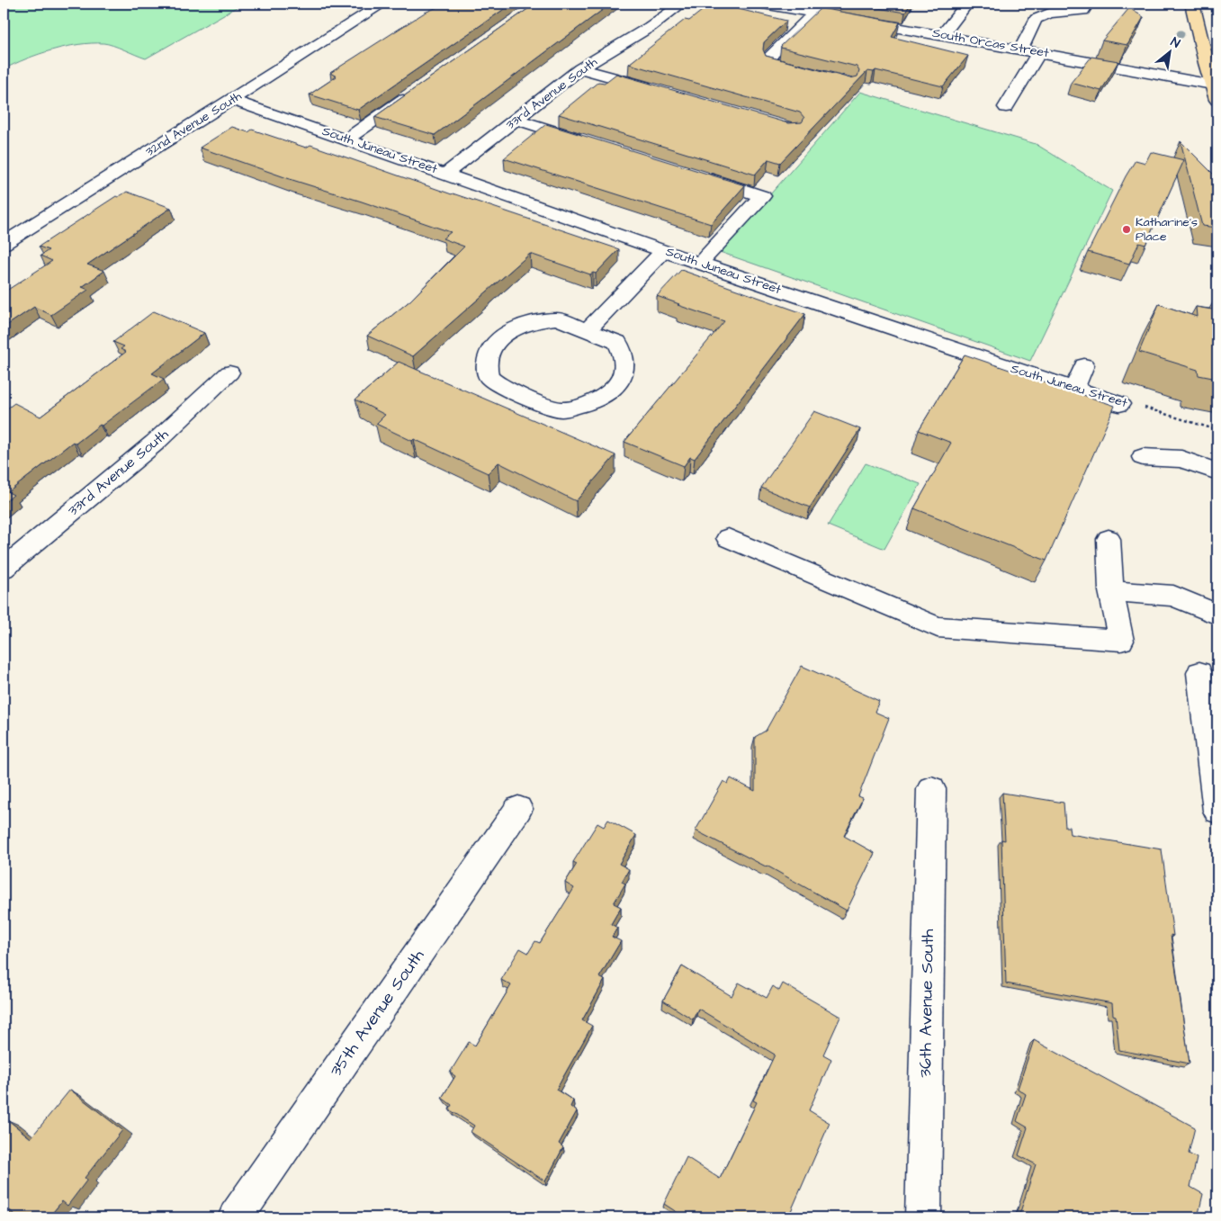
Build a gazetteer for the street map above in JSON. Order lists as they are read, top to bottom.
{
  "streets": {
    "street": [
      "South Orcas Street",
      "33rd Avenue South",
      "32nd Avenue South",
      "South Juneau Street",
      "36th Avenue South",
      "35th Avenue South"
    ]
  },
  "crossings": [
    ["33rd Avenue South", "South Juneau Street"],
    ["32nd Avenue South", "South Juneau Street"]
  ],
  "places": ["Katharine's Place"],
  "north": "top right"
}
